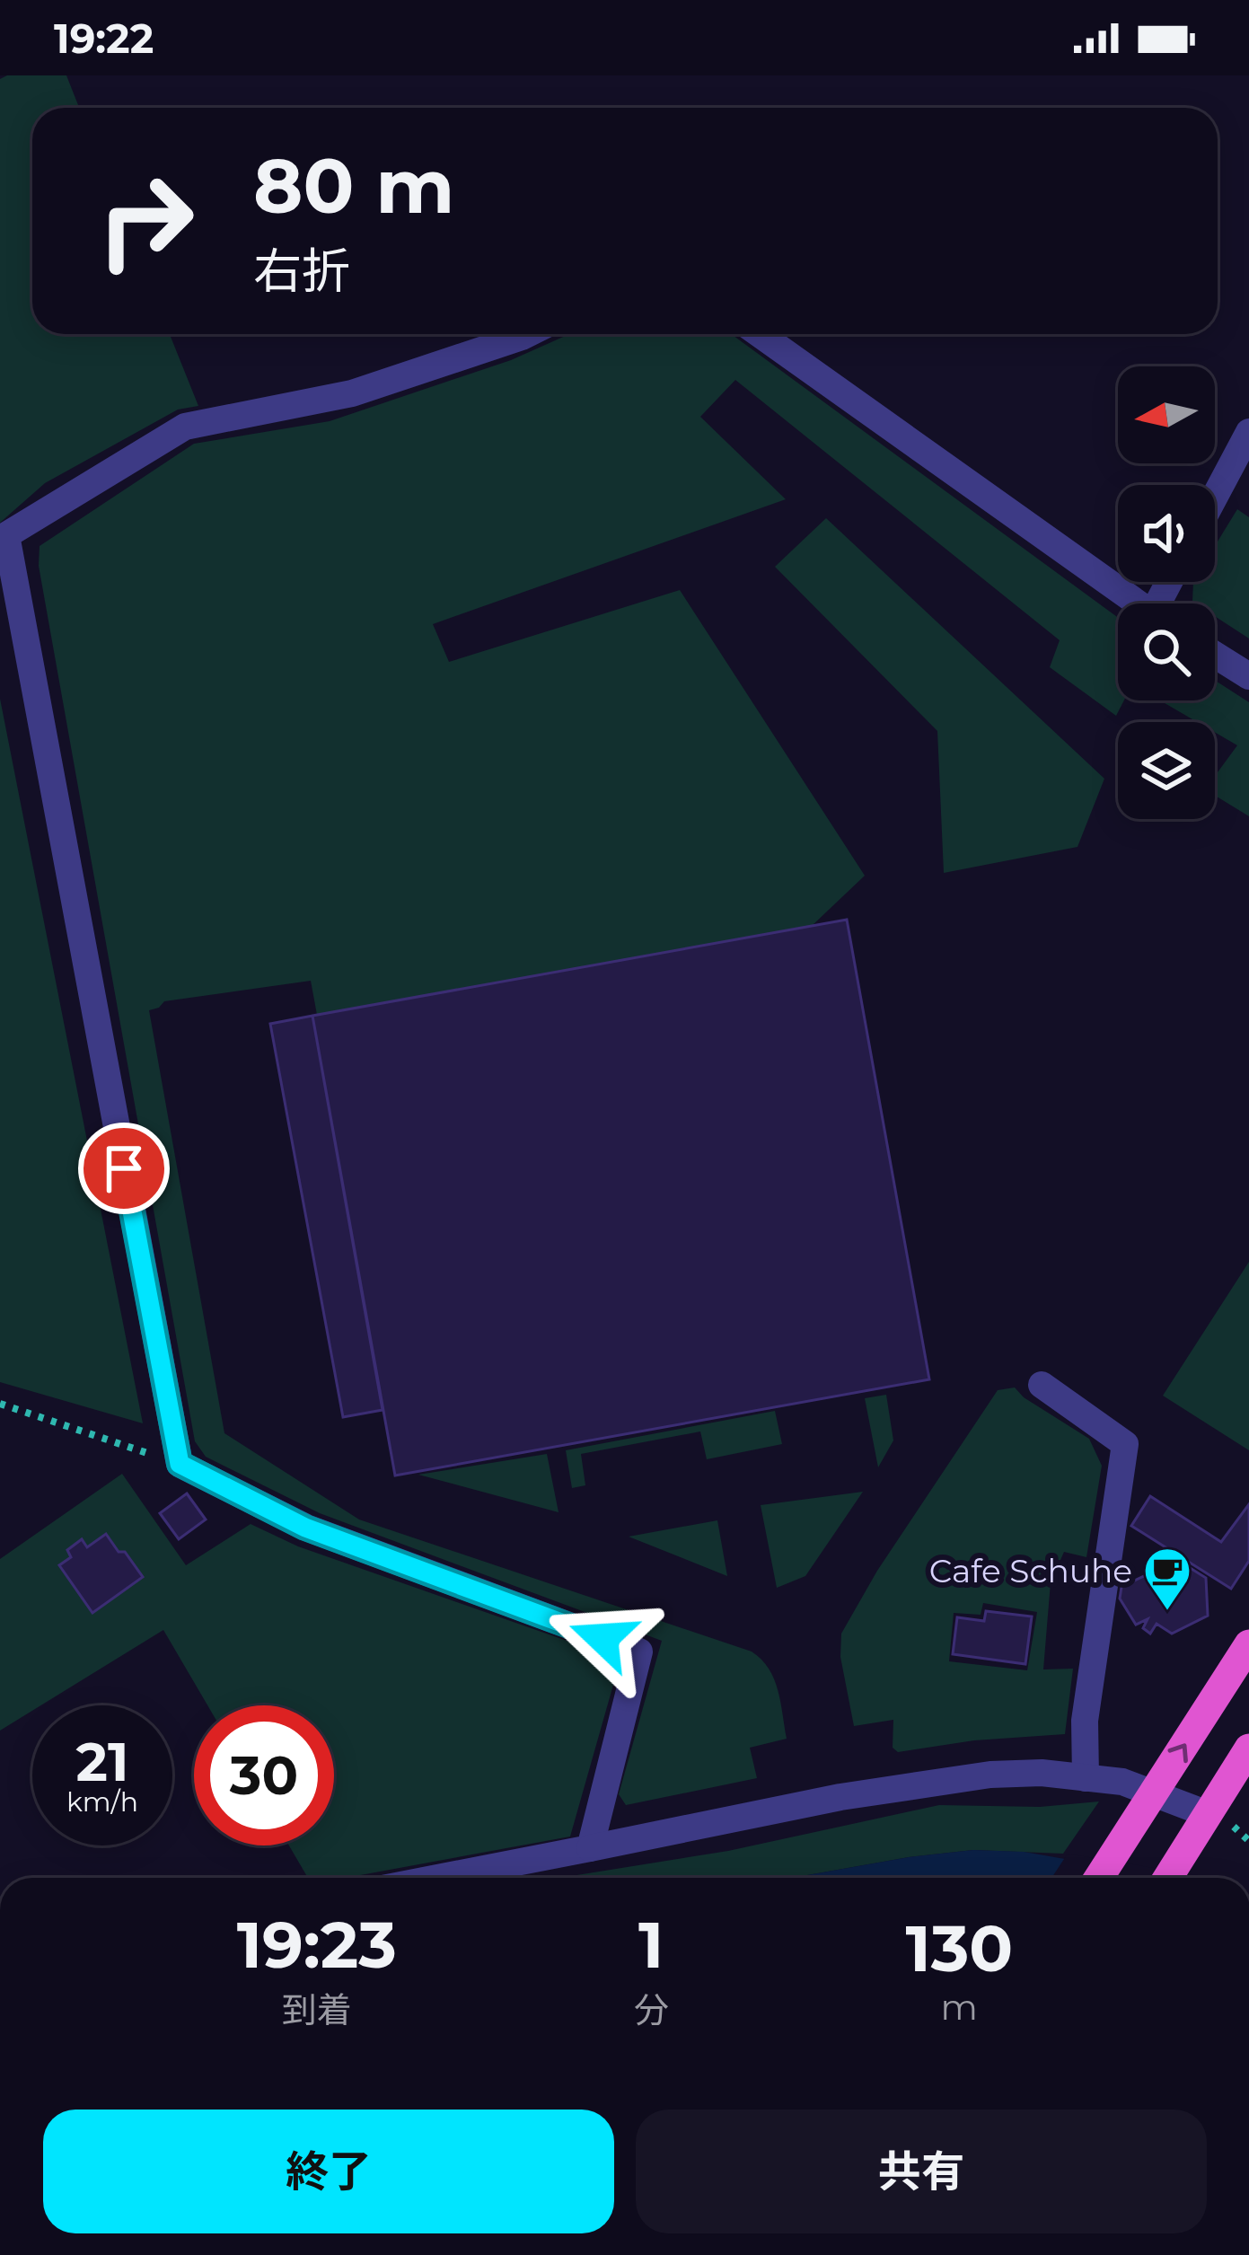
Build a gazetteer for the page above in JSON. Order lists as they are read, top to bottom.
{
  "places": {
    "cafe": ["Cafe Schuhe"]
  },
  "north": "left",
  "page": {
    "status": "19:22",
    "turn": ["80 m", "右折"],
    "speed": "21 km/h",
    "limit": "30",
    "eta": [
      "19:23",
      "到着",
      "1",
      "分",
      "130",
      "m"
    ],
    "buttons": ["終了", "共有"]
  }
}
